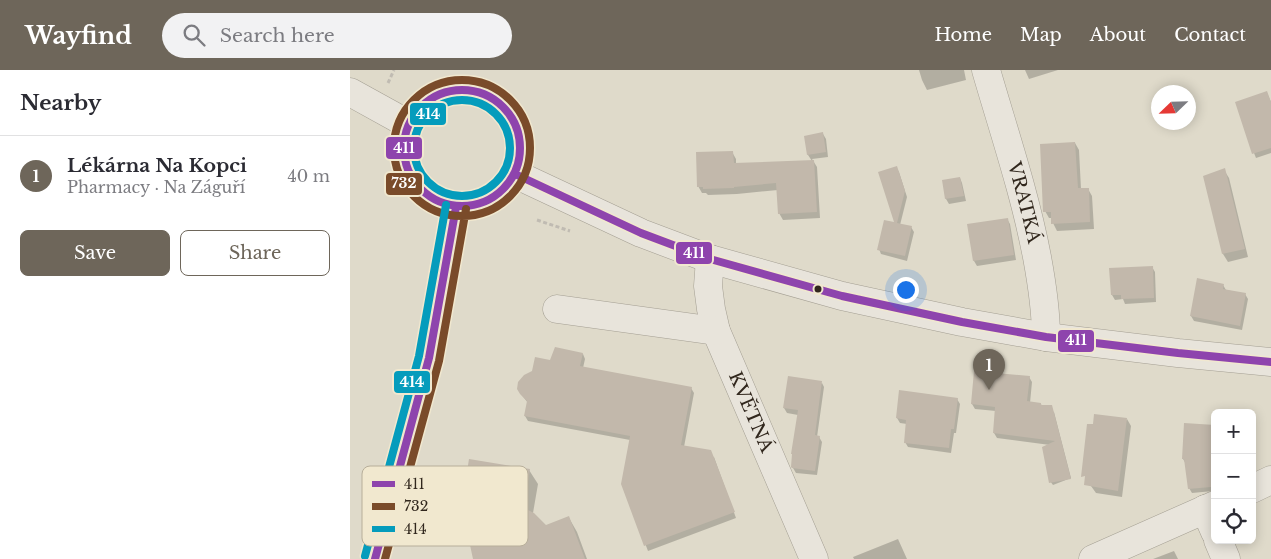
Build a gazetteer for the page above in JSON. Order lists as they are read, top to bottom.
{
  "streets": {
    "street": ["VRATKÁ", "KVĚTNÁ"]
  },
  "lines": ["transit line 732", "transit line 411", "transit line 414"],
  "legend": ["411", "732", "414"],
  "north": "bottom left",
  "page": {
    "header": "Wayfind",
    "search": "Search here",
    "nav": [
      "Home",
      "Map",
      "About",
      "Contact"
    ],
    "heading": "Nearby",
    "list": [
      {
        "mark": "1",
        "name": "Lékárna Na Kopci",
        "note": "Pharmacy · Na Záguří",
        "value": "40 m"
      }
    ],
    "buttons": ["Save", "Share"],
    "pins": "1",
    "map_buttons": ["+", "−"]
  }
}
